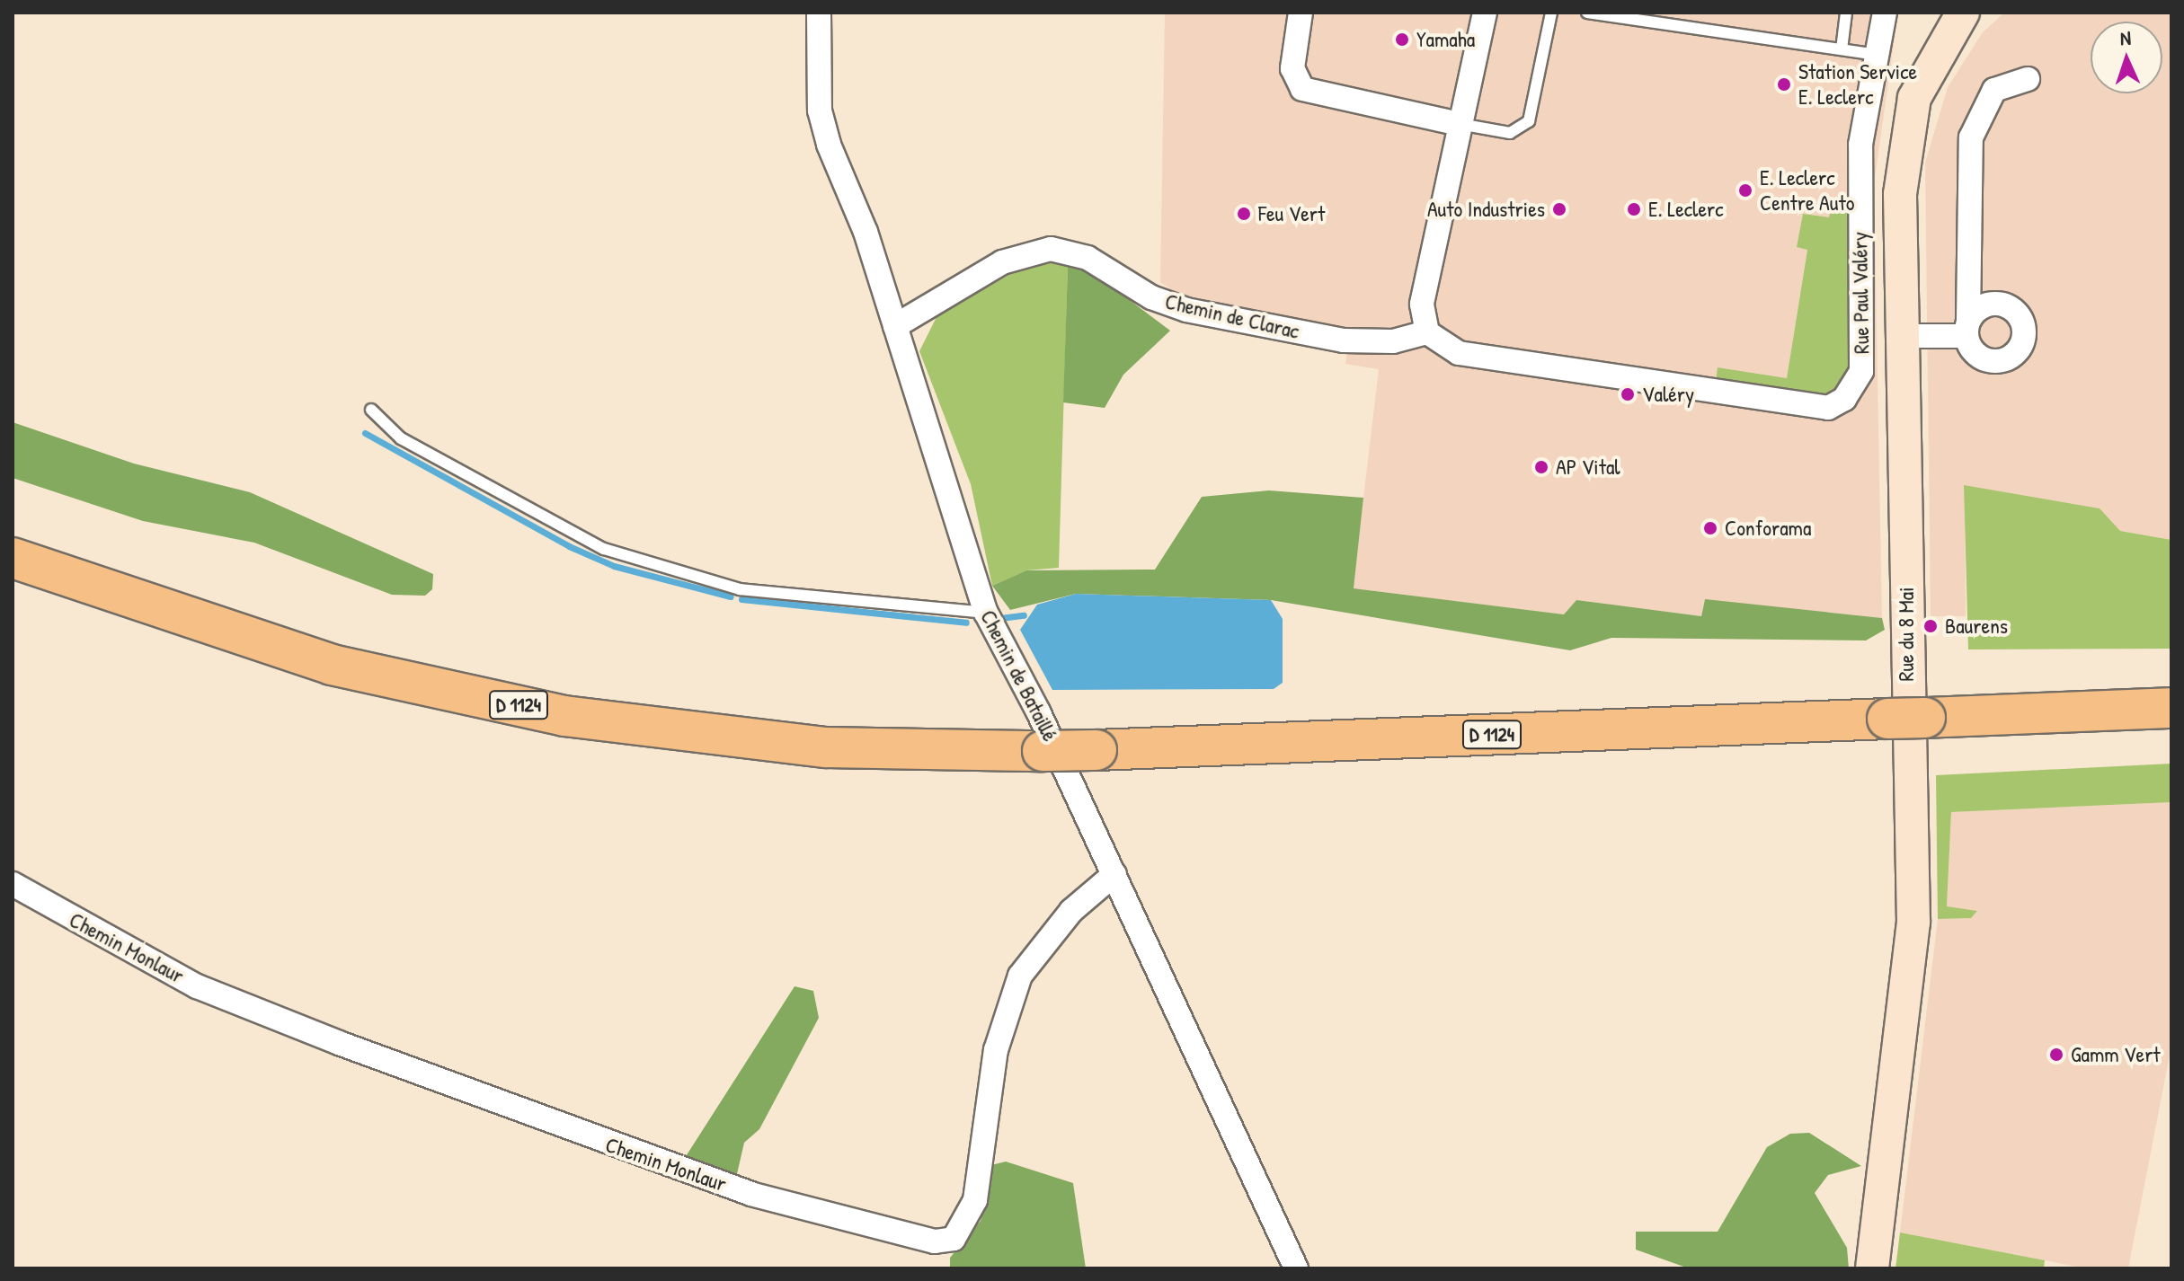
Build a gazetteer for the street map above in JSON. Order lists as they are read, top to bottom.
{
  "streets": {
    "highway": ["D 1124"],
    "street": [
      "Rue Paul Valéry",
      "Chemin de Clarac",
      "Rue du 8 Mai",
      "Chemin de Bataillé",
      "Chemin Monlaur"
    ]
  },
  "crossings": [
    ["Rue Paul Valéry", "Chemin de Clarac"],
    ["Chemin de Clarac", "Chemin de Bataillé"],
    ["Chemin de Bataillé", "Chemin Monlaur"]
  ],
  "places": [
    "Yamaha",
    "Station Service E. Leclerc",
    "E. Leclerc Centre Auto",
    "Auto Industries",
    "E. Leclerc",
    "Feu Vert",
    "Valéry",
    "AP Vital",
    "Conforama",
    "Baurens",
    "Gamm Vert"
  ],
  "north": "top"
}
